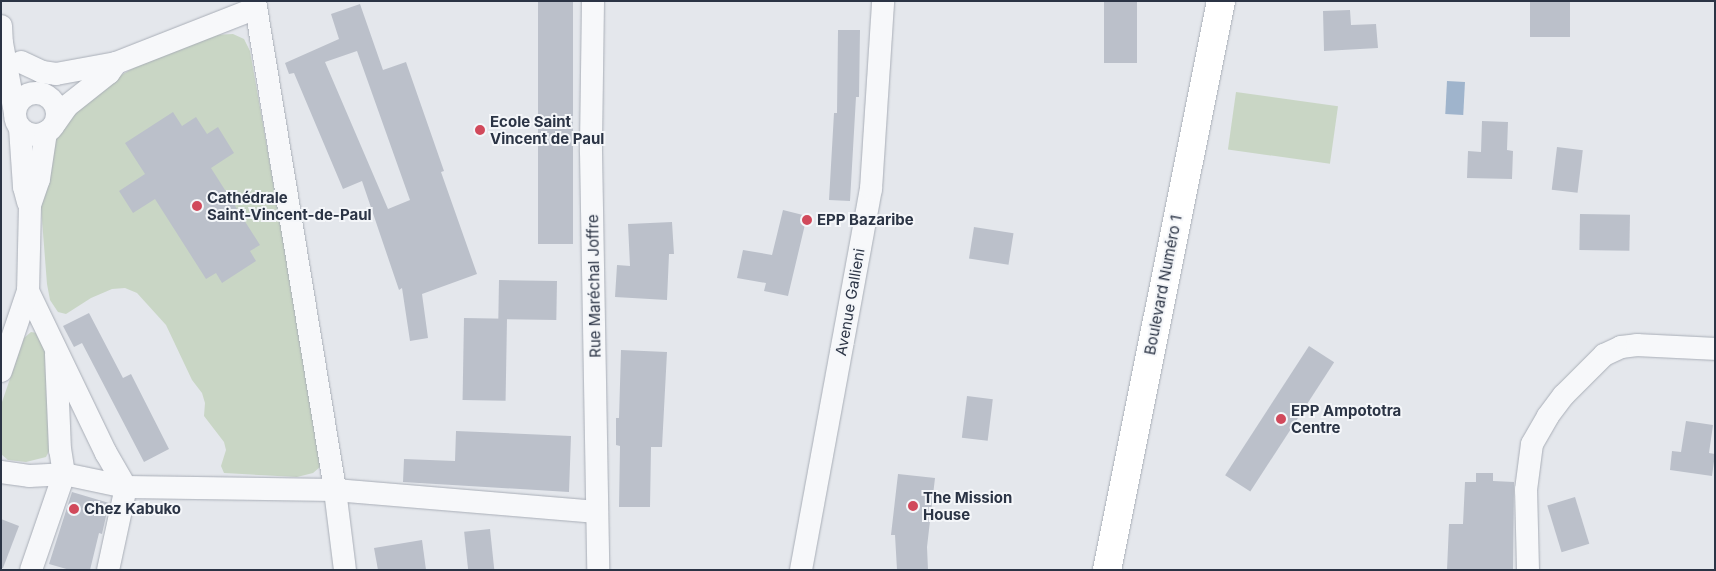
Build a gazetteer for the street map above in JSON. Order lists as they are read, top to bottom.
{
  "streets": {
    "main road": ["Boulevard Numéro 1"],
    "street": ["Rue Maréchal Joffre", "Avenue Gallieni"]
  },
  "places": [
    "Ecole Saint Vincent de Paul",
    "Cathédrale Saint-Vincent-de-Paul",
    "EPP Bazaribe",
    "EPP Ampototra Centre",
    "The Mission House",
    "Chez Kabuko"
  ]
}
